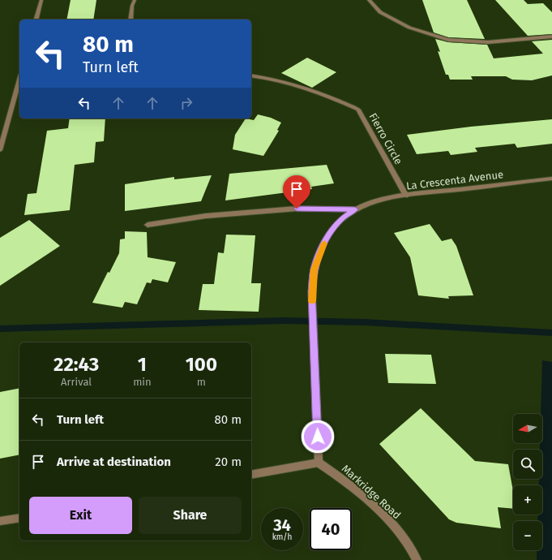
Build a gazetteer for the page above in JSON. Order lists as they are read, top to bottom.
{
  "streets": {
    "street": ["Fierro Circle", "La Crescenta Avenue", "Markridge Road"]
  },
  "crossings": [
    ["Fierro Circle", "La Crescenta Avenue"]
  ],
  "north": "left",
  "page": {
    "turn": ["80 m", "Turn left"],
    "eta": [
      "22:43",
      "Arrival",
      "1",
      "min",
      "100",
      "m"
    ],
    "list": [
      {
        "name": "Turn left",
        "value": "80 m"
      },
      {
        "name": "Arrive at destination",
        "value": "20 m"
      }
    ],
    "map_buttons": ["+", "−"],
    "buttons": ["Exit", "Share"],
    "speed": "34 km/h",
    "limit": "40"
  }
}
